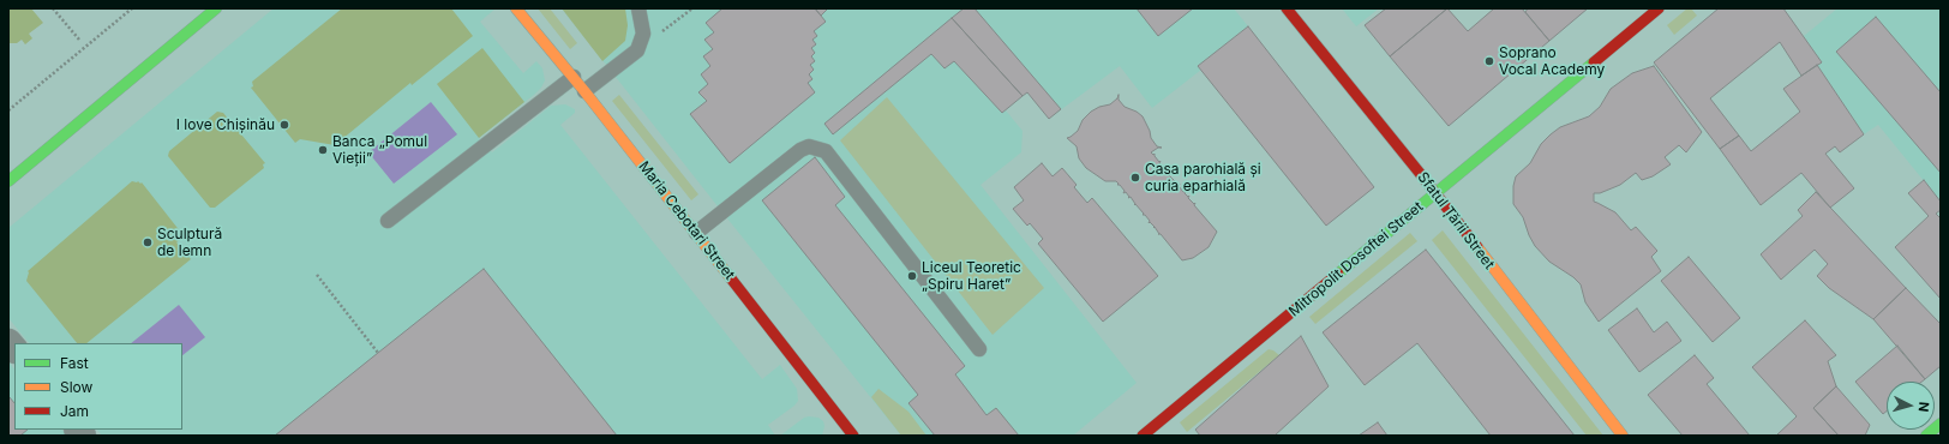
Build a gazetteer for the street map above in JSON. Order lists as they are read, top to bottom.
{
  "streets": {
    "street": ["Maria Cebotari Street", "Sfatul Țării Street", "Mitropolit Dosoftei Street"]
  },
  "crossings": [
    ["Sfatul Țării Street", "Mitropolit Dosoftei Street"]
  ],
  "places": [
    "Soprano Vocal Academy",
    "I love Chișinău",
    "Banca „Pomul Vieții”",
    "Casa parohială și curia eparhială",
    "Sculptură de lemn",
    "Liceul Teoretic „Spiru Haret”"
  ],
  "legend": ["Fast", "Slow", "Jam"],
  "north": "right"
}
